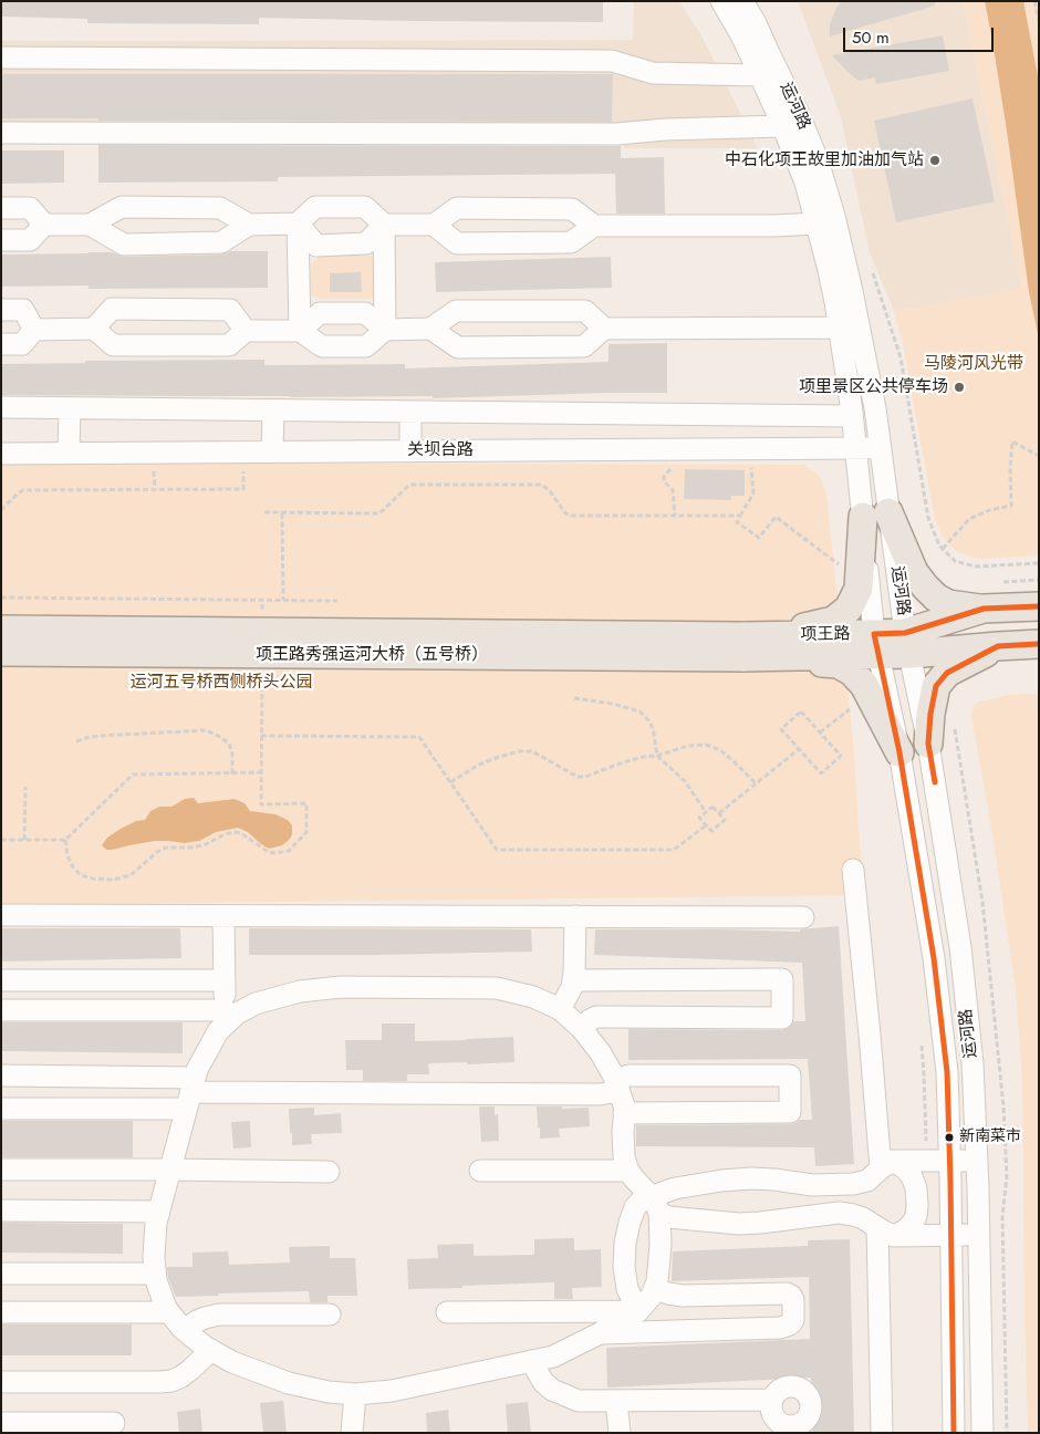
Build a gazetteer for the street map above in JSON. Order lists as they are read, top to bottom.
{
  "streets": {
    "main road": ["项王路", "项王路秀强运河大桥（五号桥）"],
    "street": ["运河路", "关坝台路"]
  },
  "crossings": [
    ["运河路", "关坝台路"],
    ["运河路", "项王路"],
    ["项王路", "项王路秀强运河大桥（五号桥）"]
  ],
  "parks": ["马陵河风光带", "运河五号桥西侧桥头公园"],
  "places": ["中石化项王故里加油加气站", "项里景区公共停车场", "新南菜市"],
  "scale_bar": "50 m"
}
